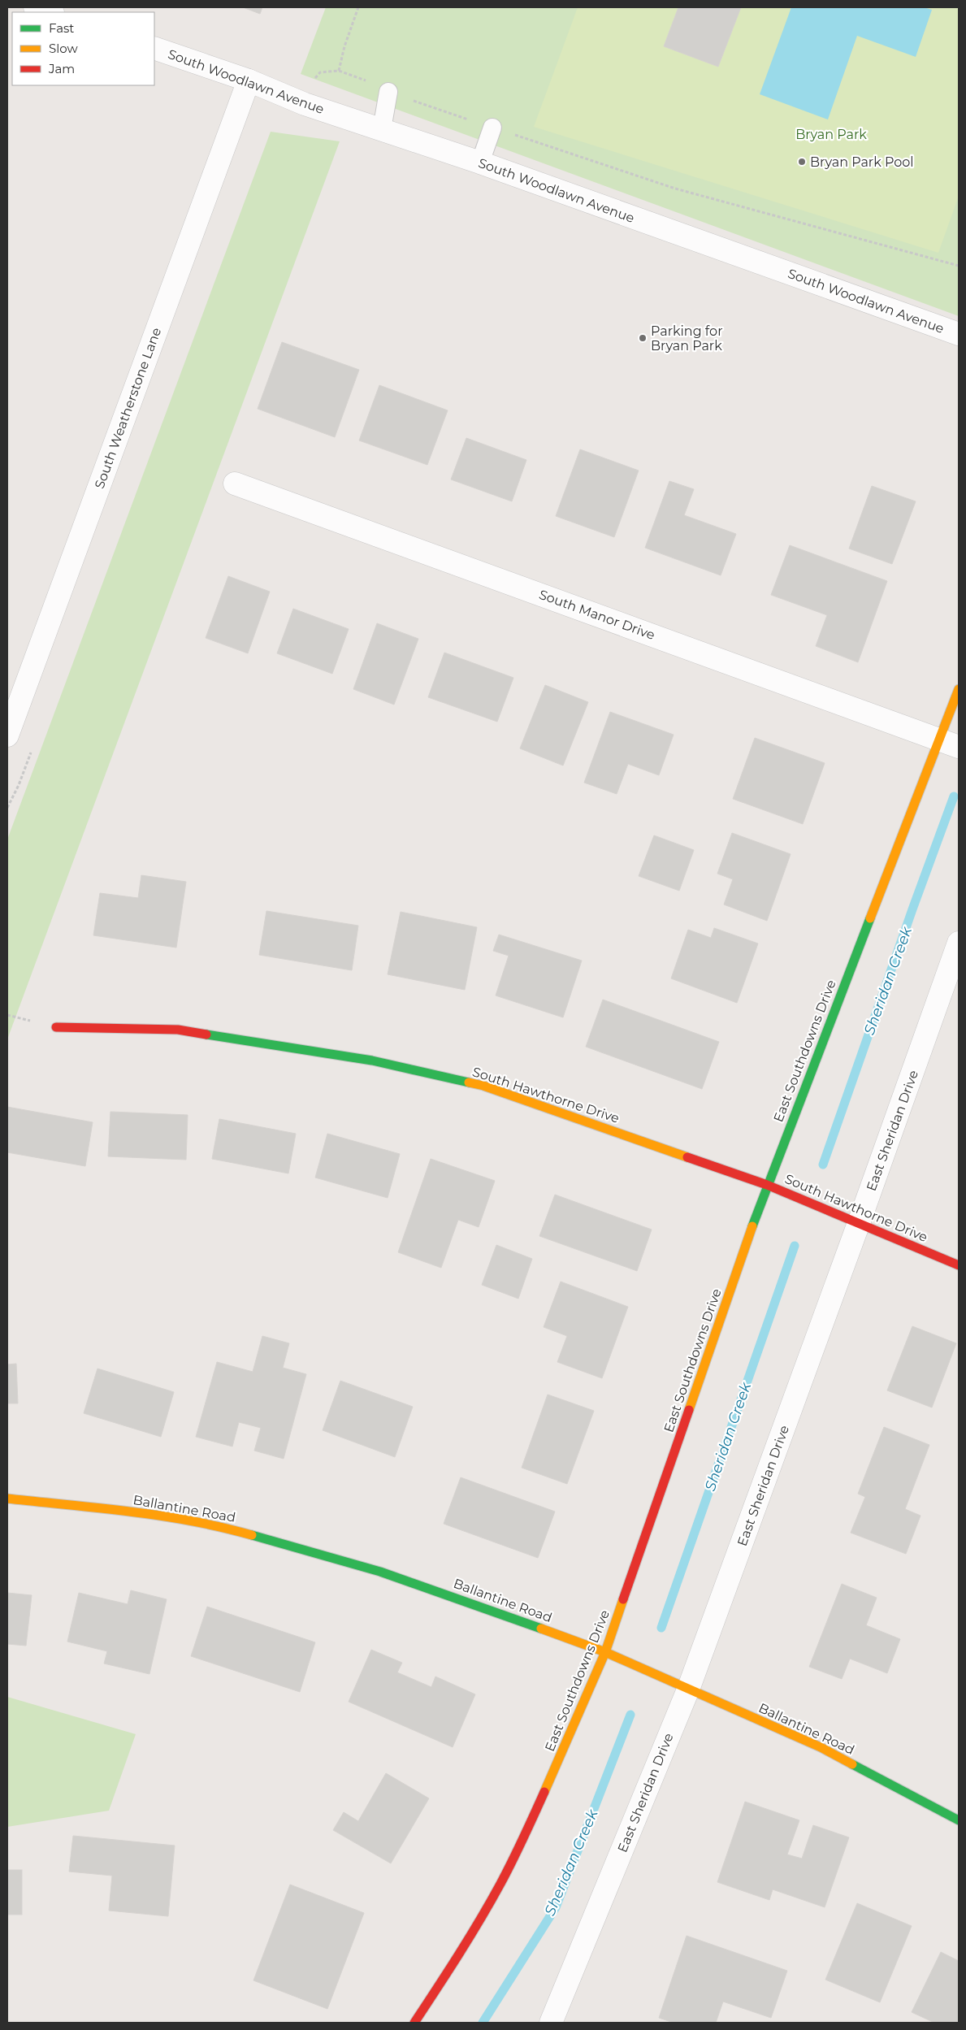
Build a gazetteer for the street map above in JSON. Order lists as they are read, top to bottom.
{
  "streets": {
    "street": [
      "South Woodlawn Avenue",
      "South Weatherstone Lane",
      "South Manor Drive",
      "East Southdowns Drive",
      "South Hawthorne Drive",
      "East Sheridan Drive",
      "Ballantine Road"
    ]
  },
  "crossings": [
    ["South Woodlawn Avenue", "South Weatherstone Lane"],
    ["South Manor Drive", "East Southdowns Drive"],
    ["East Southdowns Drive", "South Hawthorne Drive"],
    ["East Southdowns Drive", "Ballantine Road"],
    ["South Hawthorne Drive", "East Sheridan Drive"],
    ["East Sheridan Drive", "Ballantine Road"]
  ],
  "water": ["Sheridan Creek"],
  "parks": ["Bryan Park"],
  "places": ["Bryan Park Pool", "Parking for Bryan Park"],
  "legend": ["Fast", "Slow", "Jam"]
}
